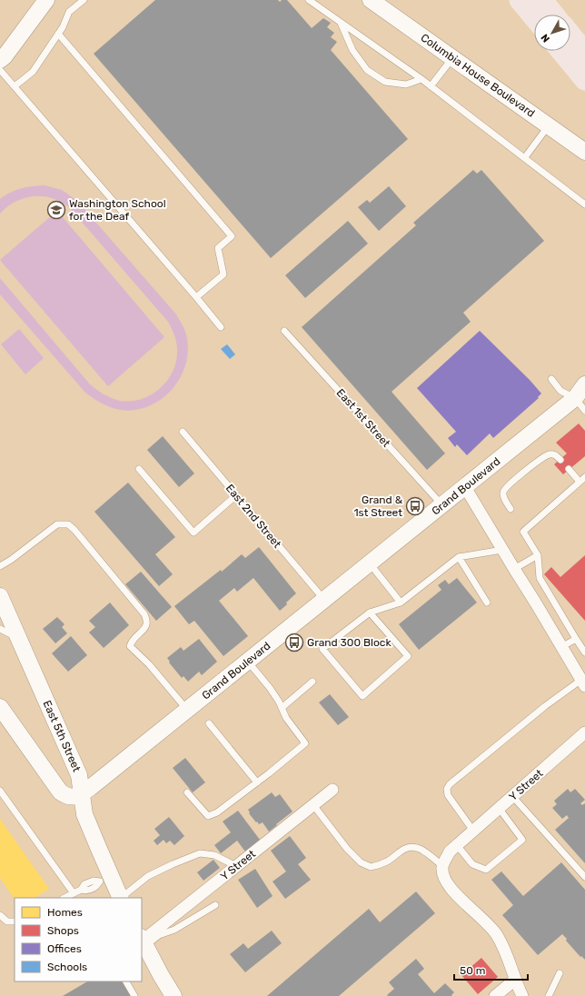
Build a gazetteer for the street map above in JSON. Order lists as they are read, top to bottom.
{
  "streets": {
    "main road": ["Columbia House Boulevard", "Grand Boulevard", "East 5th Street"],
    "street": ["Y Street"],
    "lane": ["East 1st Street", "East 2nd Street"]
  },
  "crossings": [
    ["East 1st Street", "Grand Boulevard"],
    ["Grand Boulevard", "East 2nd Street"],
    ["Grand Boulevard", "East 5th Street"]
  ],
  "places": {
    "school or university": ["Washington School for the Deaf"],
    "bus stop": ["Grand & 1st Street", "Grand 300 Block"]
  },
  "legend": [
    "Homes",
    "Shops",
    "Offices",
    "Schools"
  ],
  "scale_bar": "50 m",
  "north": "bottom left"
}
